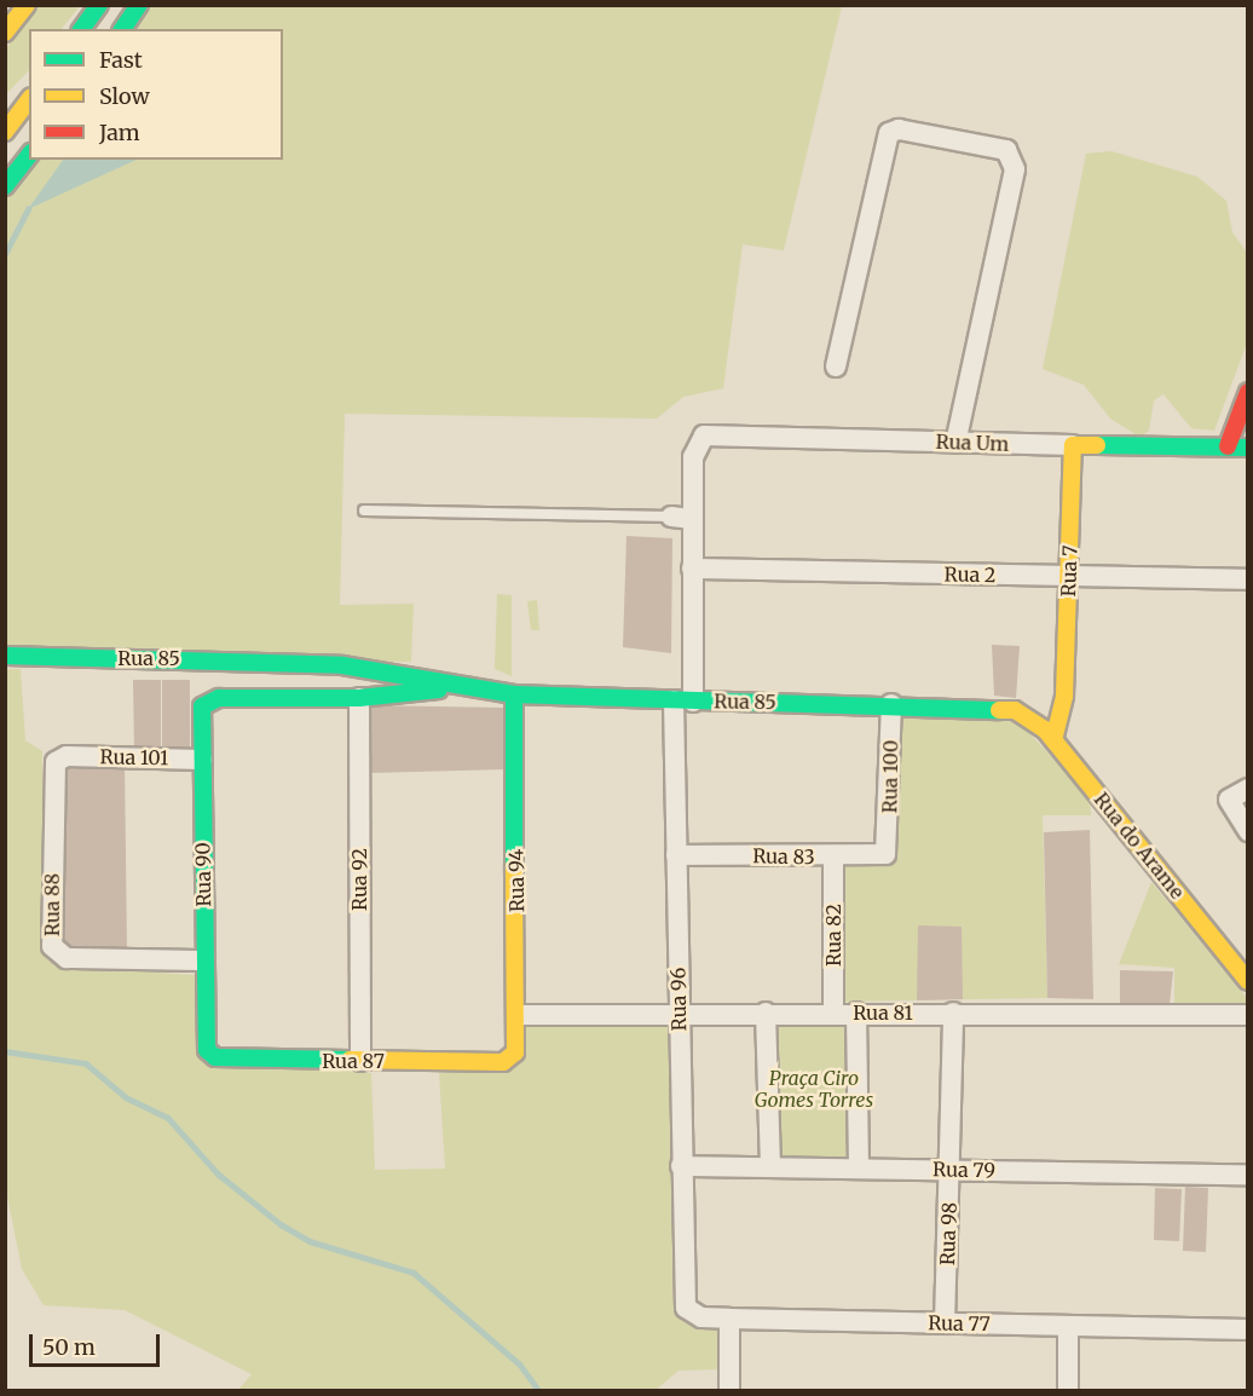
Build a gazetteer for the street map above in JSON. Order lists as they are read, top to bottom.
{
  "streets": {
    "street": [
      "Rua Um",
      "Rua 7",
      "Rua 2",
      "Rua 85",
      "Rua 101",
      "Rua 100",
      "Rua do Arame",
      "Rua 83",
      "Rua 90",
      "Rua 92",
      "Rua 94",
      "Rua 88",
      "Rua 82",
      "Rua 96",
      "Rua 81",
      "Rua 87",
      "Rua 79",
      "Rua 98",
      "Rua 77"
    ]
  },
  "crossings": [
    ["Rua Um", "Rua 7"],
    ["Rua Um", "Rua 96"],
    ["Rua 7", "Rua 2"],
    ["Rua 7", "Rua do Arame"],
    ["Rua 2", "Rua 96"],
    ["Rua 85", "Rua 100"],
    ["Rua 85", "Rua do Arame"],
    ["Rua 85", "Rua 90"],
    ["Rua 85", "Rua 92"],
    ["Rua 85", "Rua 94"],
    ["Rua 85", "Rua 96"],
    ["Rua 101", "Rua 90"],
    ["Rua 101", "Rua 88"],
    ["Rua 100", "Rua 83"],
    ["Rua 83", "Rua 82"],
    ["Rua 83", "Rua 96"],
    ["Rua 90", "Rua 88"],
    ["Rua 90", "Rua 87"],
    ["Rua 92", "Rua 87"],
    ["Rua 94", "Rua 81"],
    ["Rua 94", "Rua 87"],
    ["Rua 82", "Rua 81"],
    ["Rua 96", "Rua 81"],
    ["Rua 96", "Rua 79"],
    ["Rua 96", "Rua 77"],
    ["Rua 81", "Rua 98"],
    ["Rua 79", "Rua 98"],
    ["Rua 98", "Rua 77"]
  ],
  "parks": ["Praça Ciro Gomes Torres"],
  "legend": ["Fast", "Slow", "Jam"],
  "scale_bar": "50 m"
}
